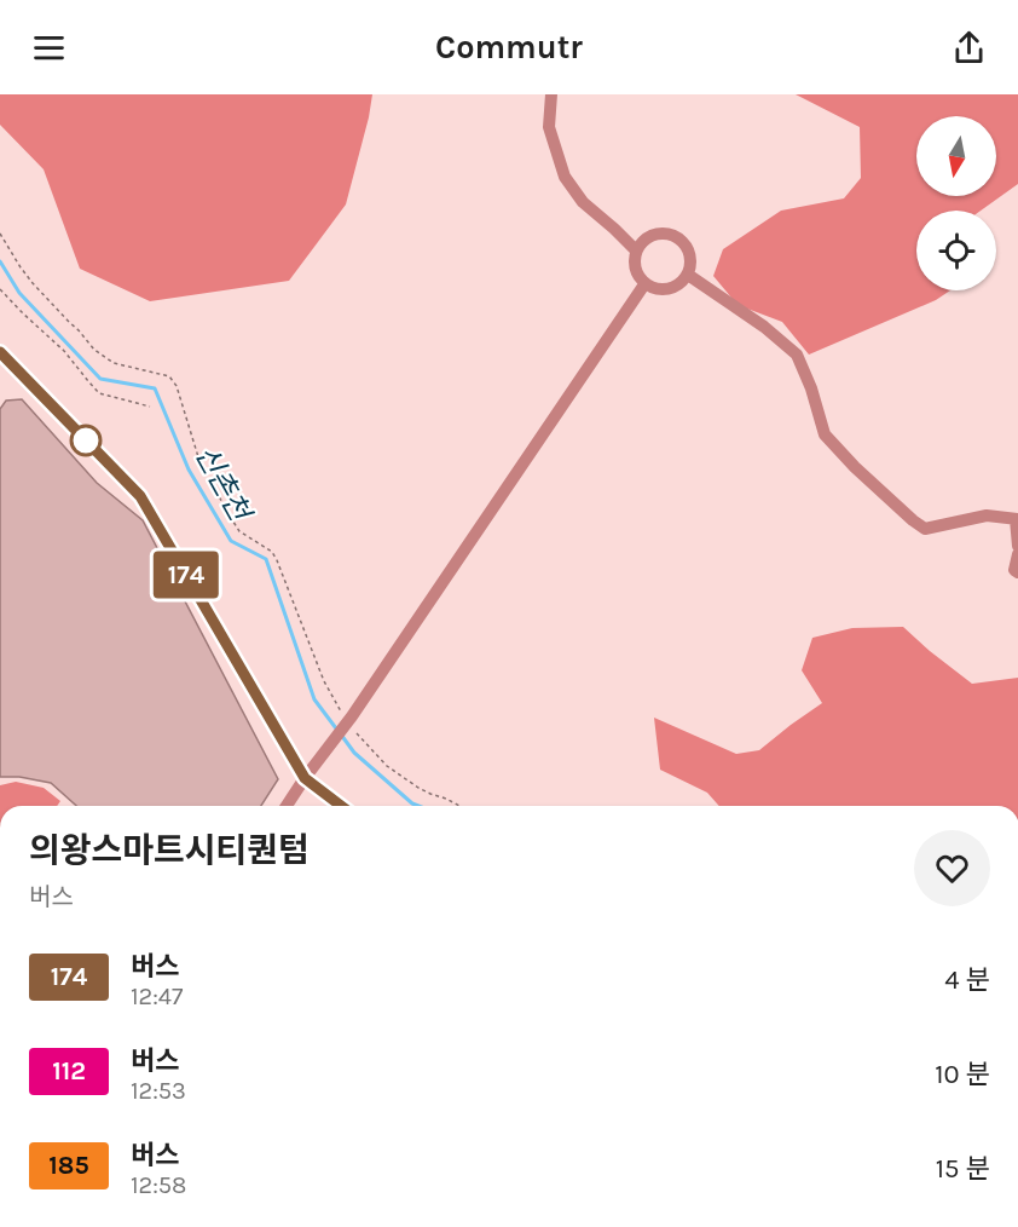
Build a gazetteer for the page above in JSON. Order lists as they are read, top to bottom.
{
  "water": ["신촌천"],
  "lines": ["bus line 174"],
  "north": "bottom",
  "page": {
    "header": "Commutr",
    "on_map": "174",
    "heading": ["의왕스마트시티퀀텀", "버스"],
    "list": [
      {
        "mark": "174",
        "name": "버스",
        "note": "12:47",
        "value": "4 분"
      },
      {
        "mark": "112",
        "name": "버스",
        "note": "12:53",
        "value": "10 분"
      },
      {
        "mark": "185",
        "name": "버스",
        "note": "12:58",
        "value": "15 분"
      }
    ]
  }
}
